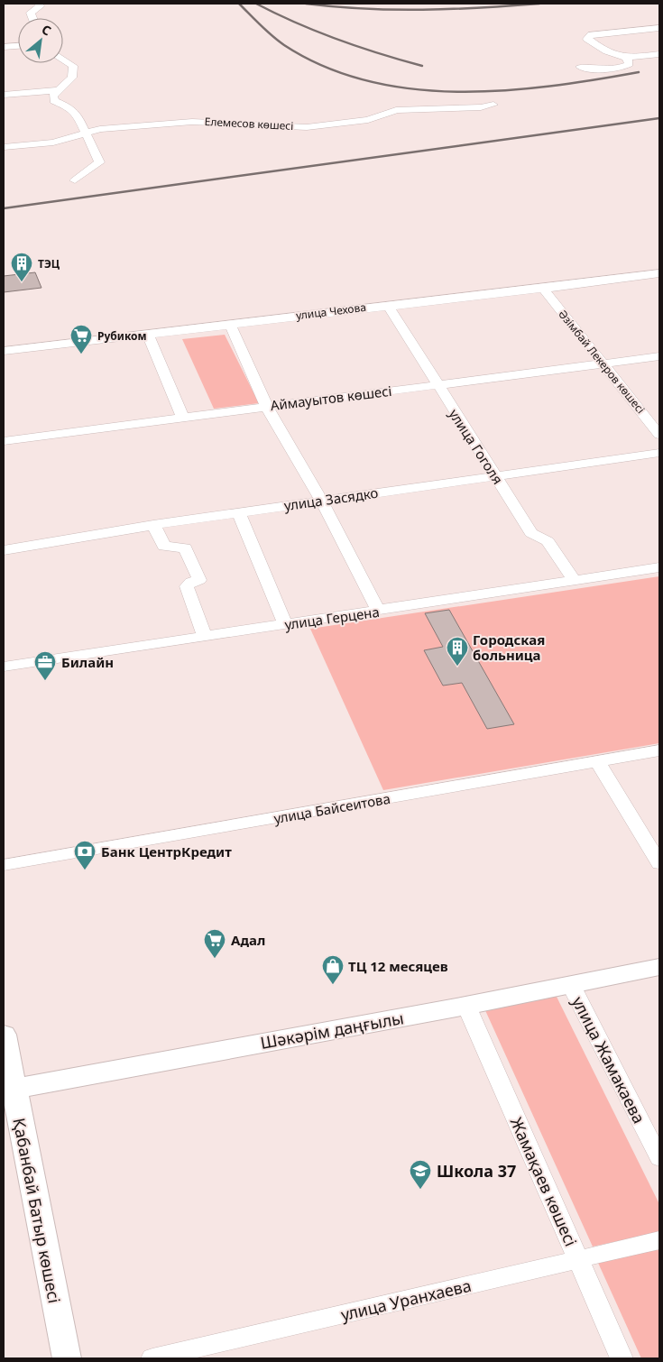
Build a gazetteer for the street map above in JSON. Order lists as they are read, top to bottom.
{
  "streets": {
    "main road": ["Шәкәрім даңғылы", "Қабанбай Батыр көшесі"],
    "street": [
      "Елемесов көшесі",
      "улица Чехова",
      "Әзімбай Лекеров көшесі",
      "Аймауытов көшесі",
      "улица Гоголя",
      "улица Засядко",
      "улица Герцена",
      "улица Байсеитова",
      "улица Жамакаева",
      "Жамақаев көшесі",
      "улица Уранхаева"
    ]
  },
  "crossings": [
    ["улица Чехова", "Әзімбай Лекеров көшесі"],
    ["улица Чехова", "улица Гоголя"],
    ["Әзімбай Лекеров көшесі", "Аймауытов көшесі"],
    ["Аймауытов көшесі", "улица Гоголя"],
    ["улица Гоголя", "улица Засядко"],
    ["улица Гоголя", "улица Герцена"],
    ["Шәкәрім даңғылы", "улица Жамакаева"],
    ["Шәкәрім даңғылы", "Жамақаев көшесі"],
    ["Шәкәрім даңғылы", "Қабанбай Батыр көшесі"],
    ["Жамақаев көшесі", "улица Уранхаева"]
  ],
  "places": {
    "building": ["ТЭЦ", "Городская больница"],
    "supermarket": ["Рубиком", "Адал"],
    "office": ["Билайн"],
    "bank": ["Банк ЦентрКредит"],
    "shop": ["ТЦ 12 месяцев"],
    "school or university": ["Школа 37"]
  },
  "north": "top right"
}
